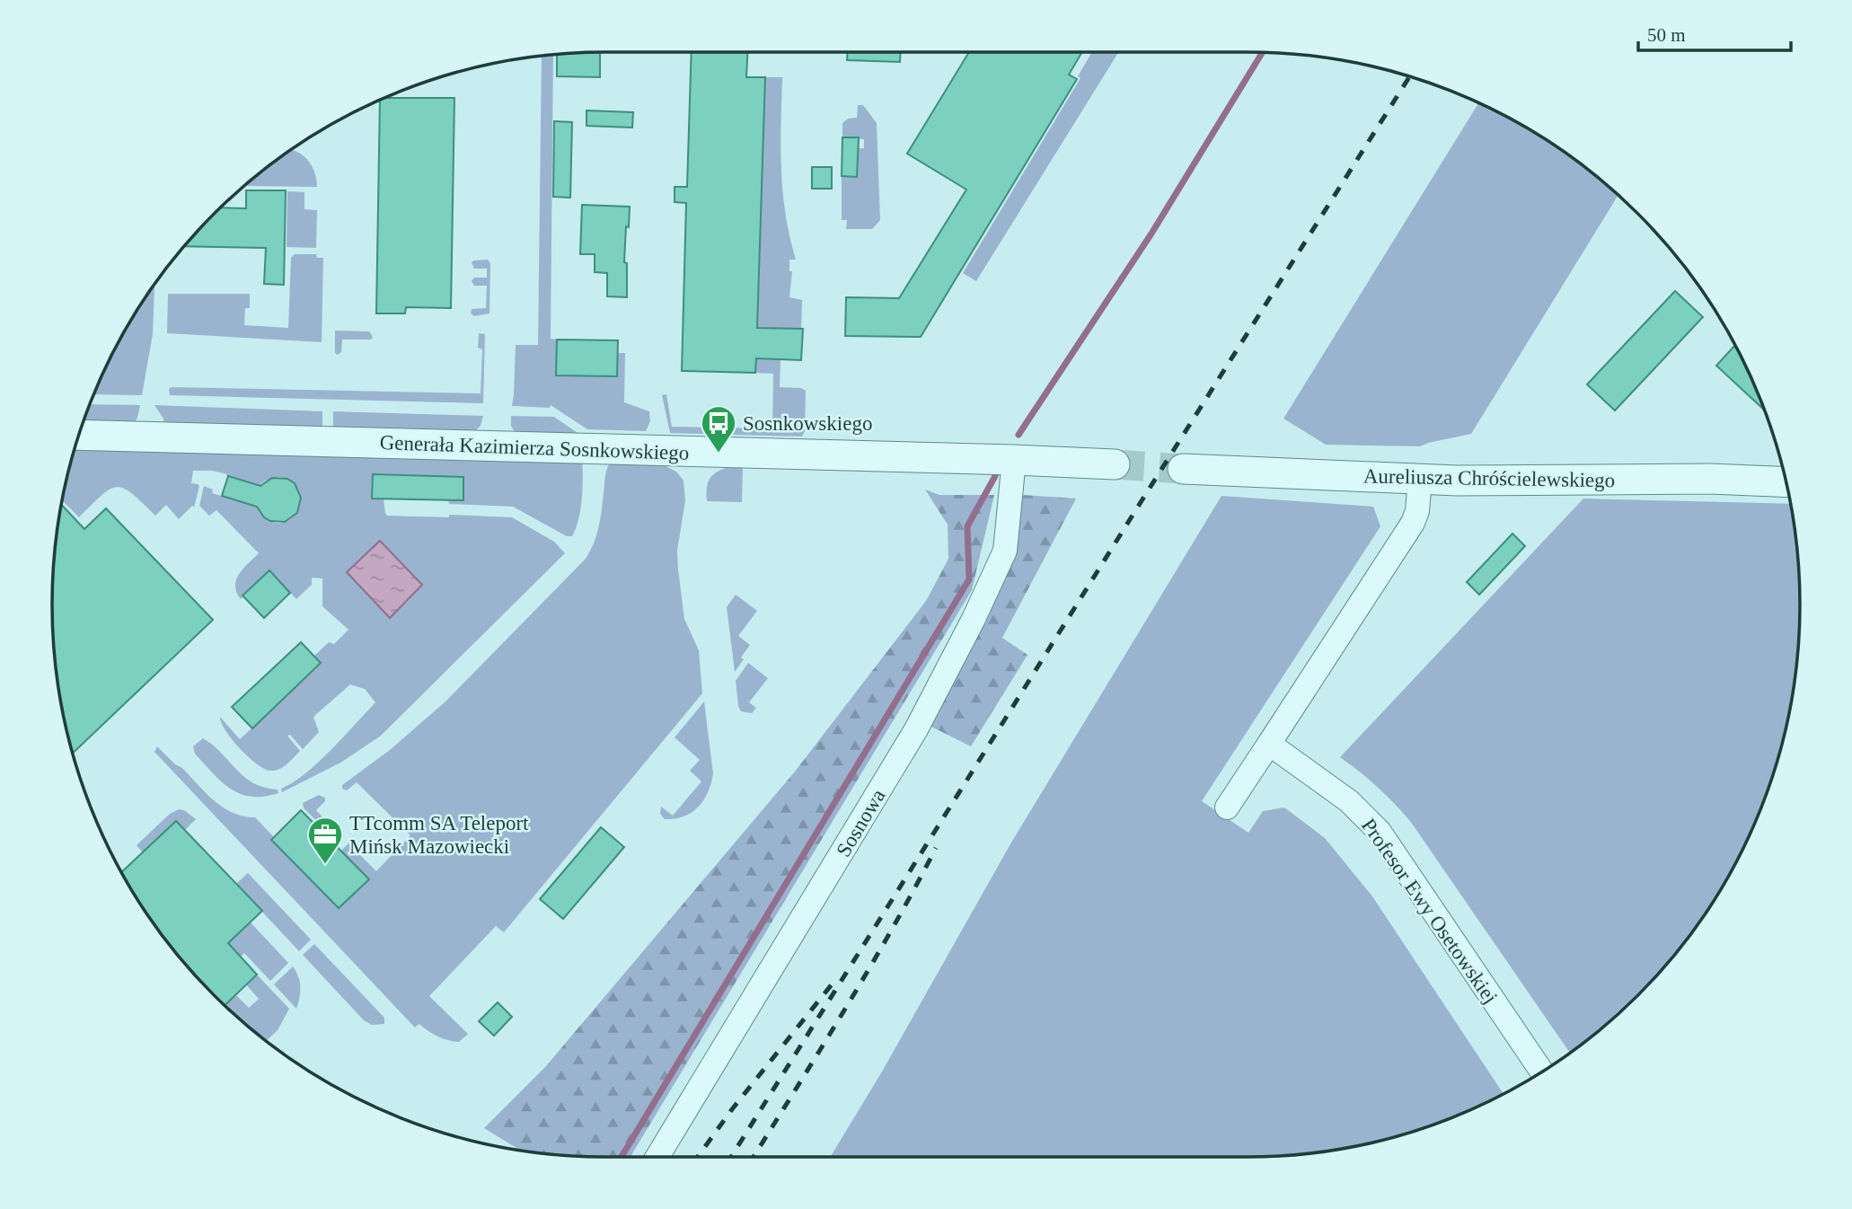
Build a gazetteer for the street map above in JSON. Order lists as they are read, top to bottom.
{
  "streets": {
    "street": [
      "Generała Kazimierza Sosnkowskiego",
      "Aureliusza Chróścielewskiego",
      "Sosnowa",
      "Profesor Ewy Osetowskiej"
    ]
  },
  "crossings": [
    ["Generała Kazimierza Sosnkowskiego", "Sosnowa"]
  ],
  "places": {
    "bus stop": ["Sosnkowskiego"],
    "office": ["TTcomm SA Teleport Mińsk Mazowiecki"]
  },
  "scale_bar": "50 m"
}
